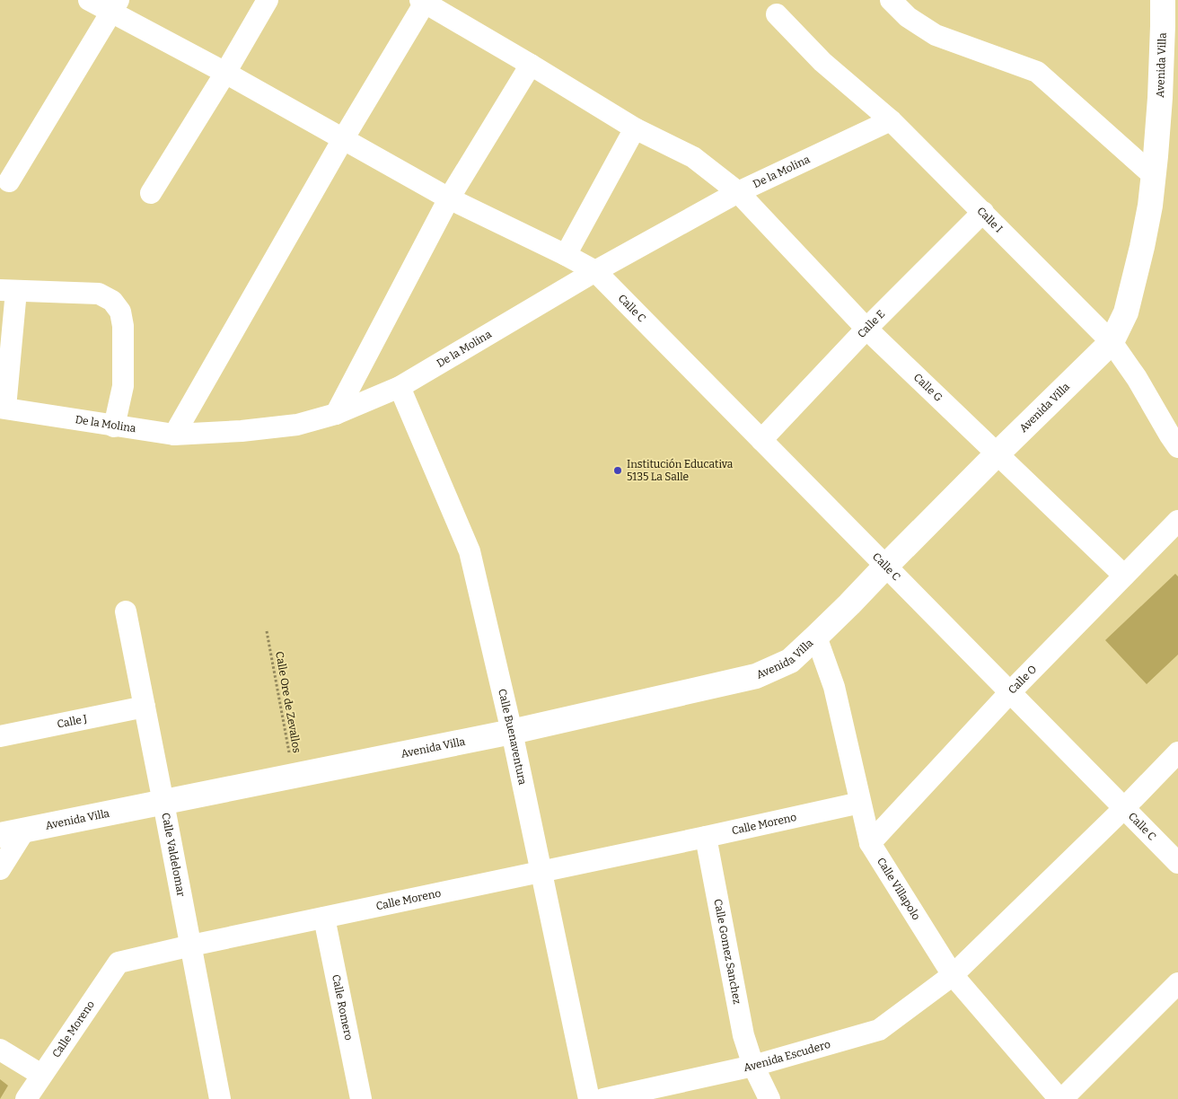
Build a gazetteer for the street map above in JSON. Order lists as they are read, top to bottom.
{
  "streets": {
    "street": [
      "Avenida Villa",
      "De la Molina",
      "Calle I",
      "Calle C",
      "Calle E",
      "Calle G",
      "Calle O",
      "Calle J",
      "Calle Buenaventura",
      "Calle Moreno",
      "Calle Valdelomar",
      "Calle Villapolo",
      "Calle Gomez Sanchez",
      "Calle Romero",
      "Avenida Escudero"
    ],
    "path": ["Calle Ore de Zevallos"]
  },
  "crossings": [
    ["Avenida Villa", "Calle I"],
    ["Avenida Villa", "Calle C"],
    ["Avenida Villa", "Calle G"],
    ["Avenida Villa", "Calle Ore de Zevallos"],
    ["Avenida Villa", "Calle Buenaventura"],
    ["Avenida Villa", "Calle Valdelomar"],
    ["Avenida Villa", "Calle Villapolo"],
    ["De la Molina", "Calle I"],
    ["De la Molina", "Calle C"],
    ["De la Molina", "Calle G"],
    ["De la Molina", "Calle Buenaventura"],
    ["Calle I", "Calle E"],
    ["Calle C", "Calle E"],
    ["Calle C", "Calle O"],
    ["Calle C", "Avenida Escudero"],
    ["Calle E", "Calle G"],
    ["Calle G", "Calle O"],
    ["Calle O", "Calle Villapolo"],
    ["Calle J", "Calle Valdelomar"],
    ["Calle Buenaventura", "Calle Moreno"],
    ["Calle Moreno", "Calle Valdelomar"],
    ["Calle Moreno", "Calle Villapolo"],
    ["Calle Moreno", "Calle Gomez Sanchez"],
    ["Calle Moreno", "Calle Romero"],
    ["Calle Villapolo", "Avenida Escudero"],
    ["Calle Gomez Sanchez", "Avenida Escudero"]
  ],
  "places": ["Institución Educativa 5135 La Salle"]
}
